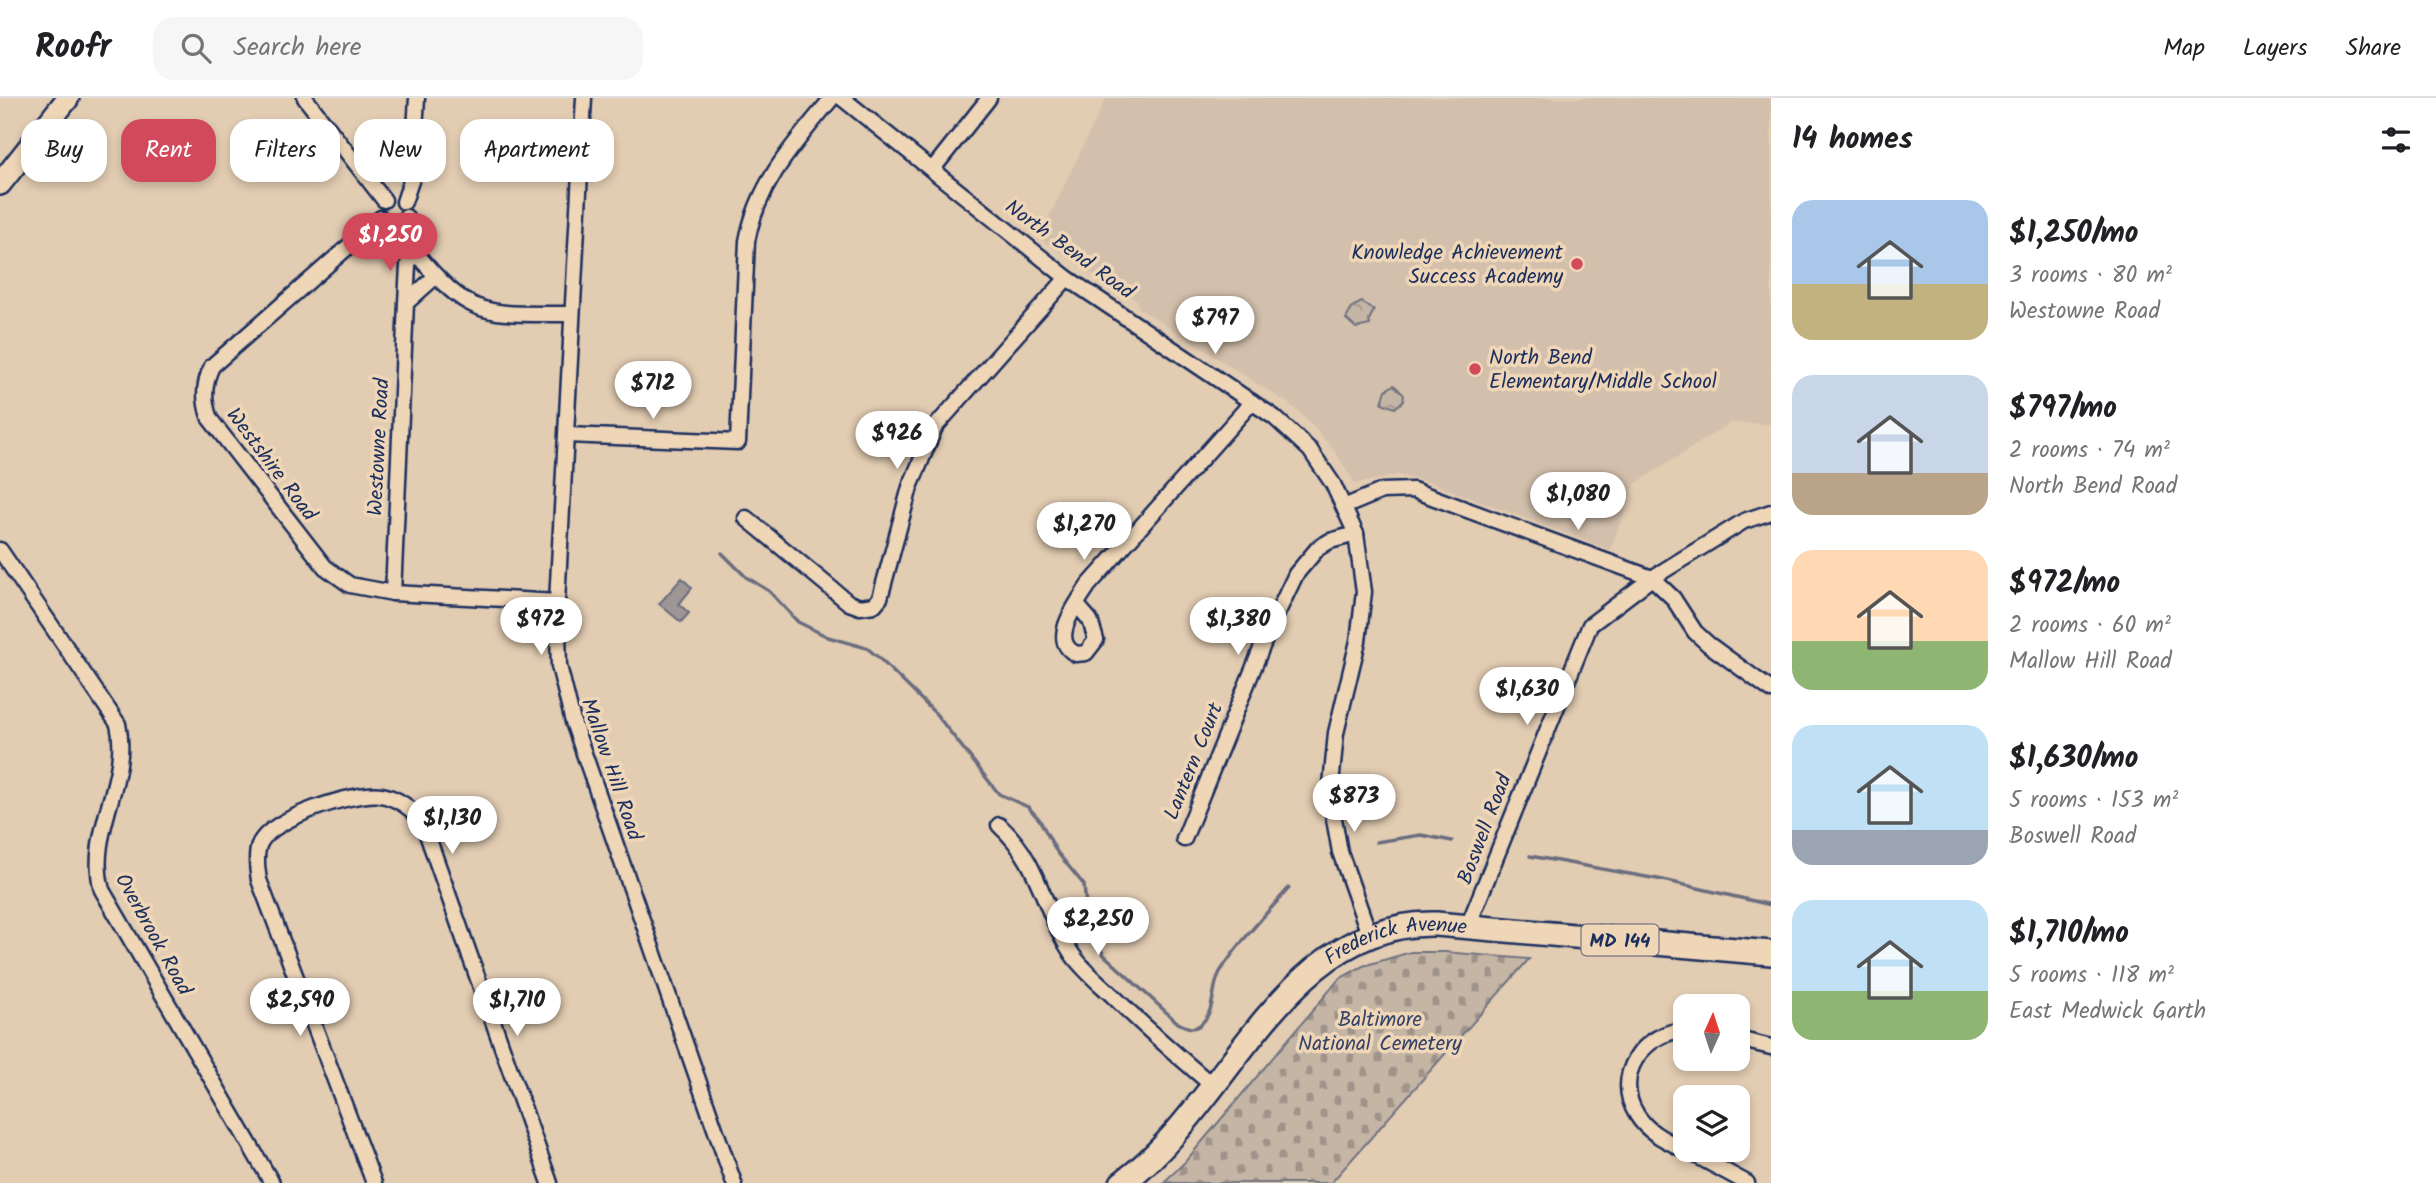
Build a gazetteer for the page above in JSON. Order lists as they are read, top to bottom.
{
  "streets": {
    "main road": ["MD 144", "Frederick Avenue"],
    "street": [
      "North Bend Road",
      "Westowne Road",
      "Westshire Road",
      "Lantern Court",
      "Mallow Hill Road",
      "Boswell Road",
      "Overbrook Road"
    ]
  },
  "crossings": [
    ["North Bend Road", "Lantern Court"],
    ["North Bend Road", "Frederick Avenue"],
    ["Westowne Road", "Westshire Road"],
    ["Westshire Road", "Mallow Hill Road"],
    ["Boswell Road", "Frederick Avenue"]
  ],
  "parks": ["Baltimore National Cemetery"],
  "places": ["Knowledge Achievement Success Academy", "North Bend Elementary/Middle School"],
  "north": "top",
  "page": {
    "header": "Roofr",
    "search": "Search here",
    "nav": ["Map", "Layers", "Share"],
    "heading": "14 homes",
    "chip": [
      "Buy",
      "Rent",
      "Filters",
      "New",
      "Apartment"
    ],
    "list": [
      {
        "name": "$1,250/mo",
        "note": "3 rooms · 80 m² · Westowne Road"
      },
      {
        "name": "$797/mo",
        "note": "2 rooms · 74 m² · North Bend Road"
      },
      {
        "name": "$972/mo",
        "note": "2 rooms · 60 m² · Mallow Hill Road"
      },
      {
        "name": "$1,630/mo",
        "note": "5 rooms · 153 m² · Boswell Road"
      },
      {
        "name": "$1,710/mo",
        "note": "5 rooms · 118 m² · East Medwick Garth"
      }
    ],
    "price": [
      "$1,250",
      "$797",
      "$712",
      "$926",
      "$1,080",
      "$1,270",
      "$972",
      "$1,380",
      "$1,630",
      "$873",
      "$1,130",
      "$2,250",
      "$2,590",
      "$1,710"
    ]
  }
}
